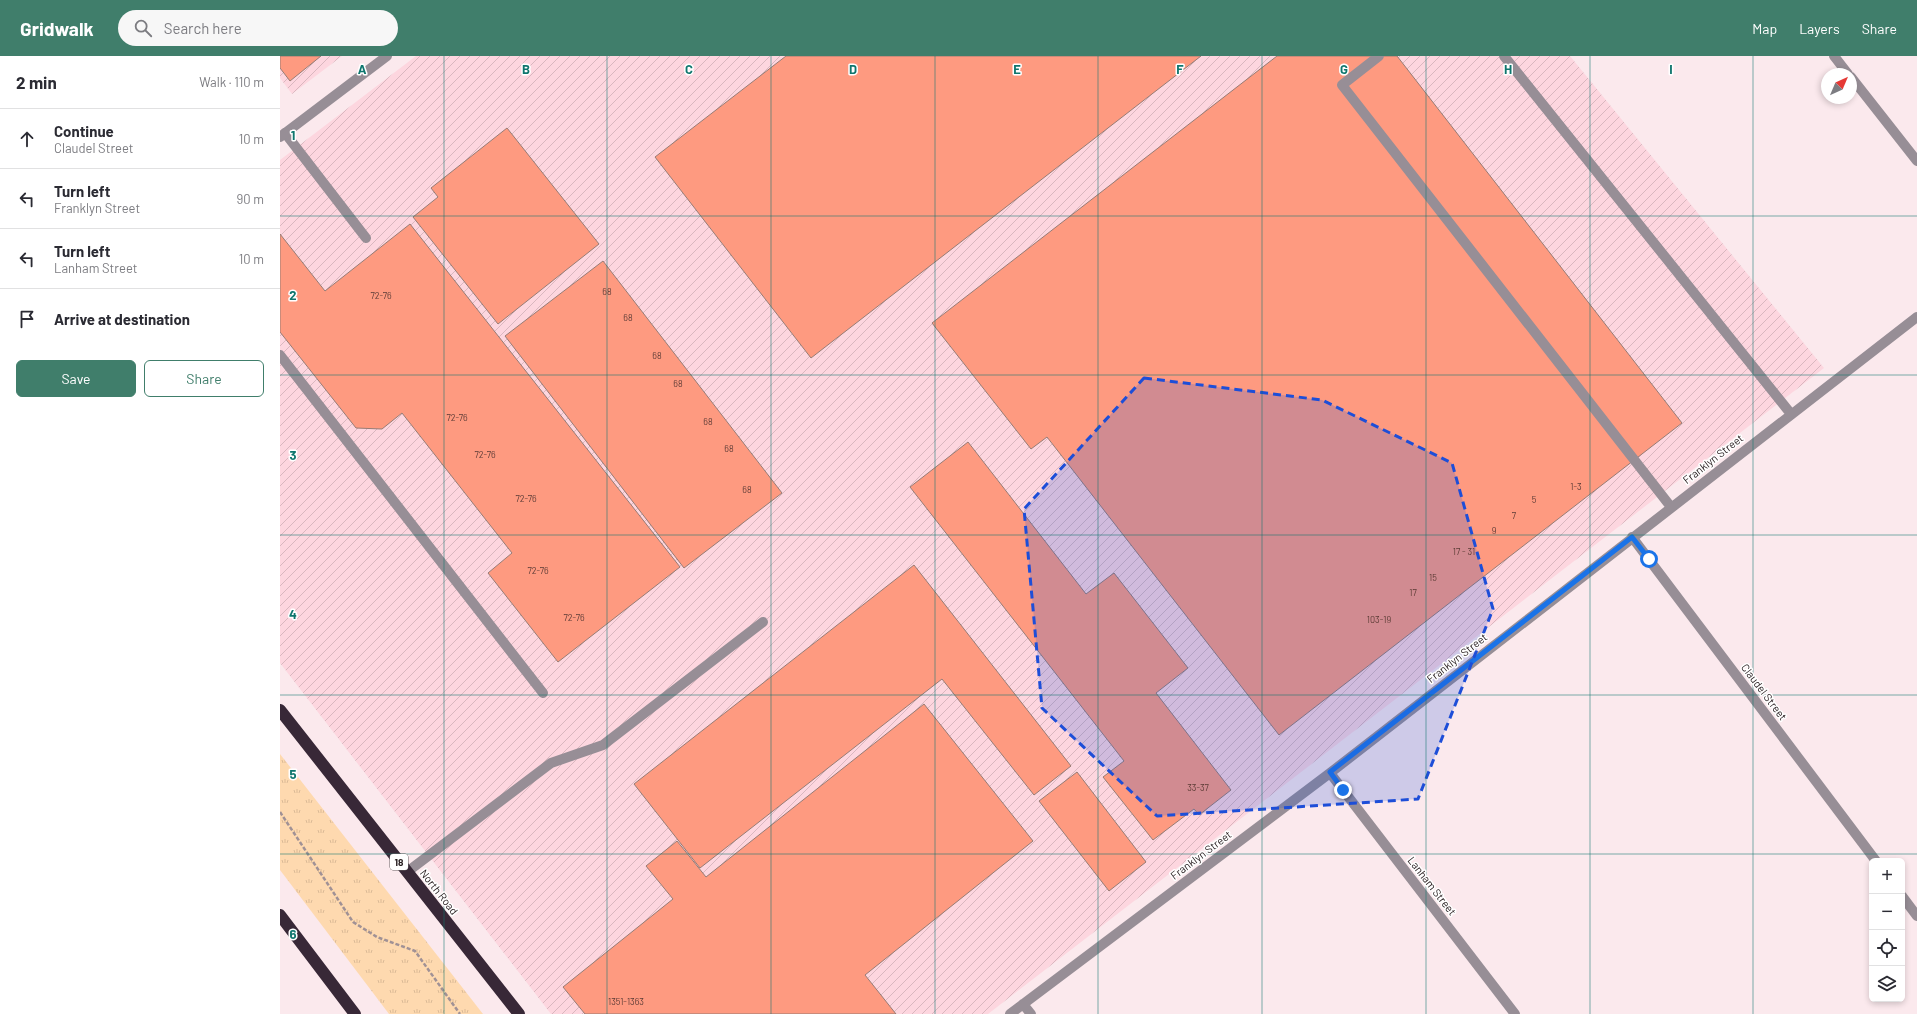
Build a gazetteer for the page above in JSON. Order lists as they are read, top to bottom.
{
  "streets": {
    "highway": ["18", "North Road"],
    "street": ["Franklyn Street", "Claudel Street", "Lanham Street"]
  },
  "crossings": [
    ["Franklyn Street", "Claudel Street"],
    ["Franklyn Street", "Lanham Street"]
  ],
  "house_numbers": [
    "68",
    "72-76",
    "68",
    "68",
    "68",
    "72-76",
    "68",
    "68",
    "72-76",
    "1-3",
    "68",
    "72-76",
    "5",
    "7",
    "9",
    "17 - 31",
    "72-76",
    "15",
    "17",
    "72-76",
    "103-19",
    "33-37",
    "1351-1363"
  ],
  "north": "top right",
  "page": {
    "header": "Gridwalk",
    "search": "Search here",
    "nav": ["Map", "Layers", "Share"],
    "heading": ["2 min", "Walk · 110 m"],
    "list": [
      ["Continue", "Claudel Street", "10 m"],
      ["Turn left", "Franklyn Street", "90 m"],
      ["Turn left", "Lanham Street", "10 m"],
      "Arrive at destination"
    ],
    "buttons": ["Save", "Share"],
    "map_buttons": ["+", "−"]
  },
  "grid": {
    "columns": [
      "A",
      "B",
      "C",
      "D",
      "E",
      "F",
      "G",
      "H",
      "I"
    ],
    "rows": [
      "1",
      "2",
      "3",
      "4",
      "5",
      "6"
    ]
  }
}
